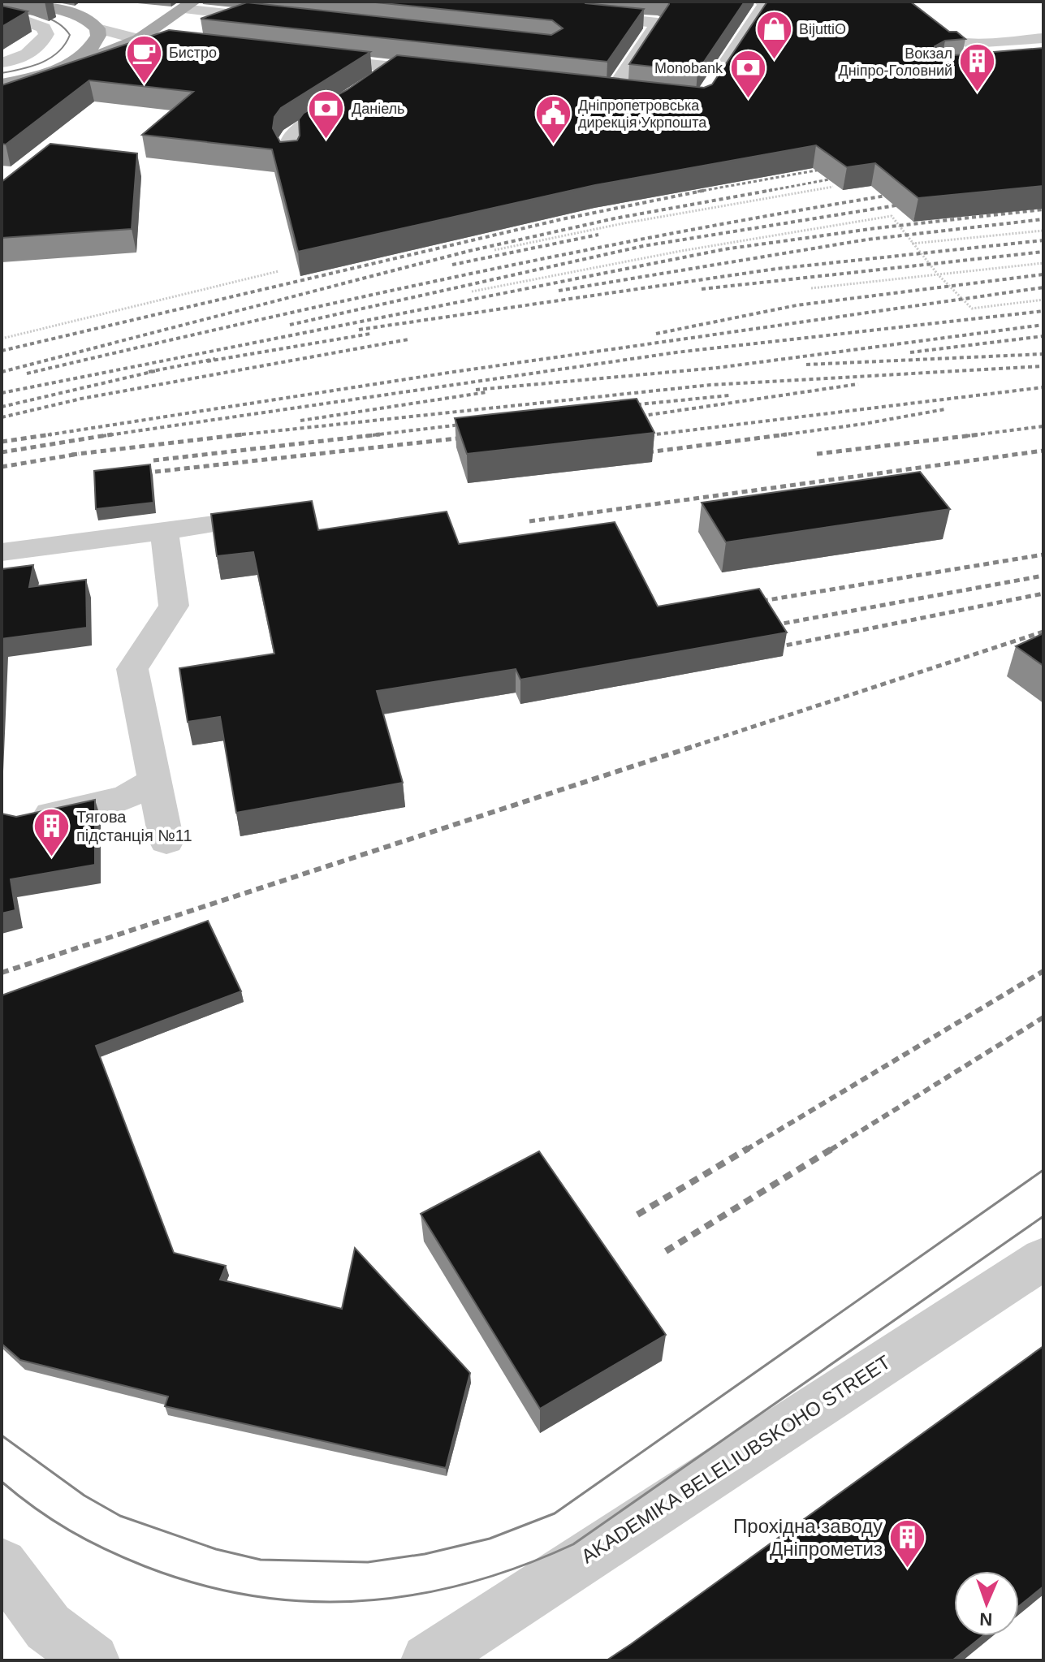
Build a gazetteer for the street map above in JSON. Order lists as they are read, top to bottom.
{
  "streets": {
    "street": ["AKADEMIKA BELELIUBSKOHO STREET"]
  },
  "places": {
    "shop": ["BijuttiO"],
    "cafe": ["Бистро"],
    "building": ["Вокзал Днiпро-Головний", "Тягова пiдстанцiя №11", "Прохідна заводу Дніпрометиз"],
    "bank": ["Monobank", "Даніель"],
    "public building": ["Дніпропетровська дирекція Укрпошта"]
  },
  "north": "bottom"
}
